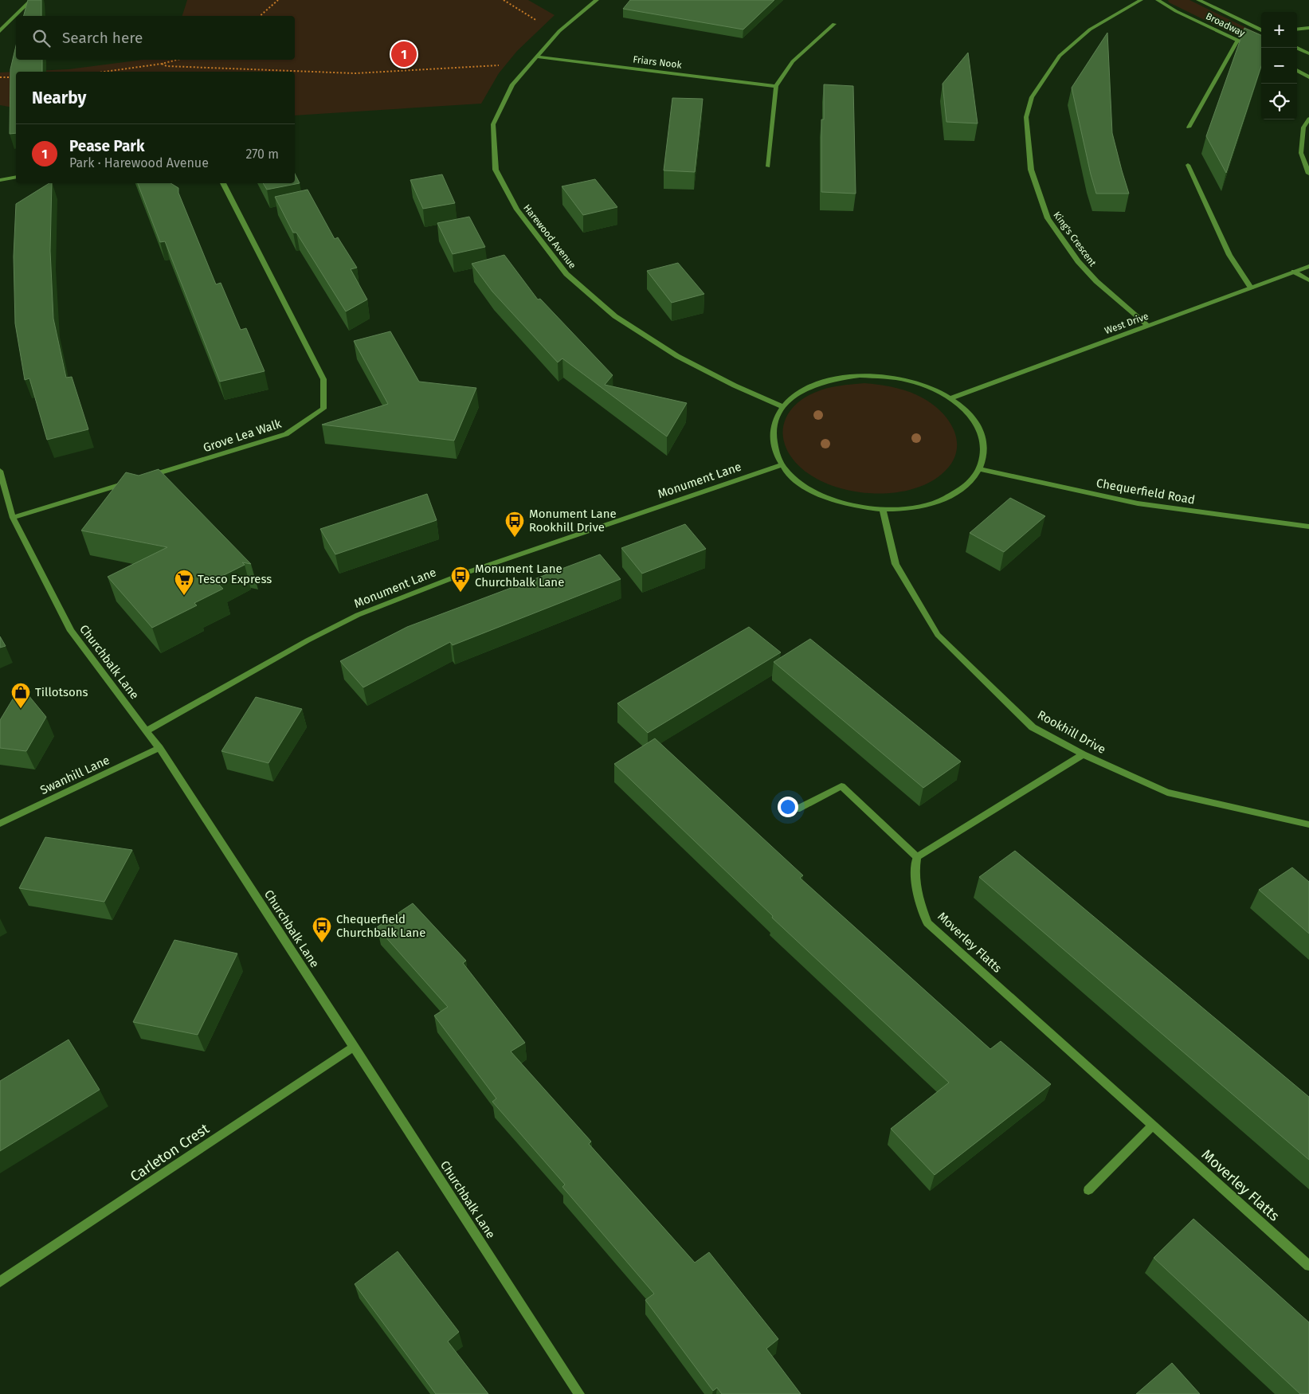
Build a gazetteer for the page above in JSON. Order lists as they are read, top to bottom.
{
  "streets": {
    "street": [
      "Broadway",
      "Friars Nook",
      "Harewood Avenue",
      "King's Crescent",
      "West Drive",
      "Grove Lea Walk",
      "Monument Lane",
      "Chequerfield Road",
      "Churchbalk Lane",
      "Rookhill Drive",
      "Swanhill Lane",
      "Moverley Flatts",
      "Carleton Crest"
    ]
  },
  "crossings": [
    ["Friars Nook", "Harewood Avenue"],
    ["King's Crescent", "West Drive"],
    ["Monument Lane", "Churchbalk Lane"],
    ["Churchbalk Lane", "Swanhill Lane"],
    ["Churchbalk Lane", "Carleton Crest"]
  ],
  "places": {
    "bus stop": ["Monument Lane Rookhill Drive", "Monument Lane Churchbalk Lane", "Chequerfield Churchbalk Lane"],
    "supermarket": ["Tesco Express"],
    "shop": ["Tillotsons"]
  },
  "page": {
    "map_buttons": ["+", "−"],
    "search": "Search here",
    "pins": "1",
    "heading": "Nearby",
    "list": [
      {
        "mark": "1",
        "name": "Pease Park",
        "note": "Park · Harewood Avenue",
        "value": "270 m"
      }
    ]
  }
}
